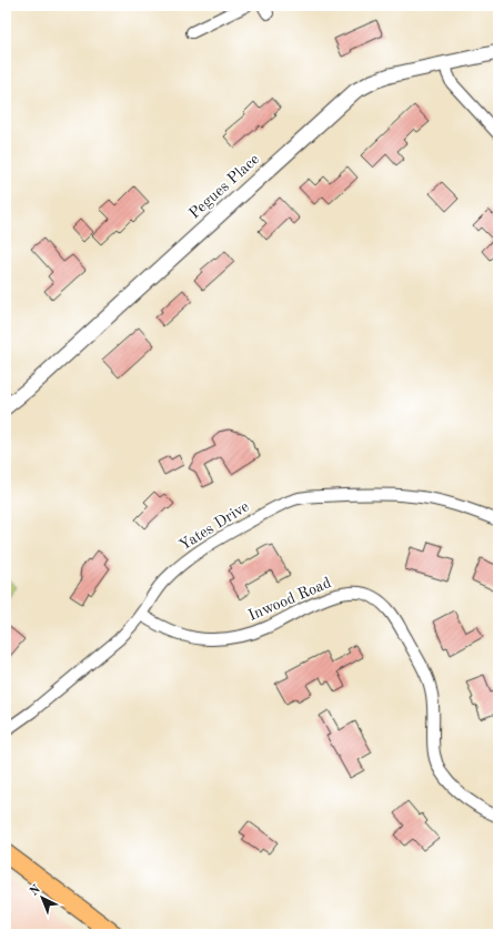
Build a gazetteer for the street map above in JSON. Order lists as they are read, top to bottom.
{
  "streets": {
    "street": ["Pegues Place", "Yates Drive", "Inwood Road"]
  },
  "crossings": [
    ["Yates Drive", "Inwood Road"]
  ],
  "north": "top left"
}
